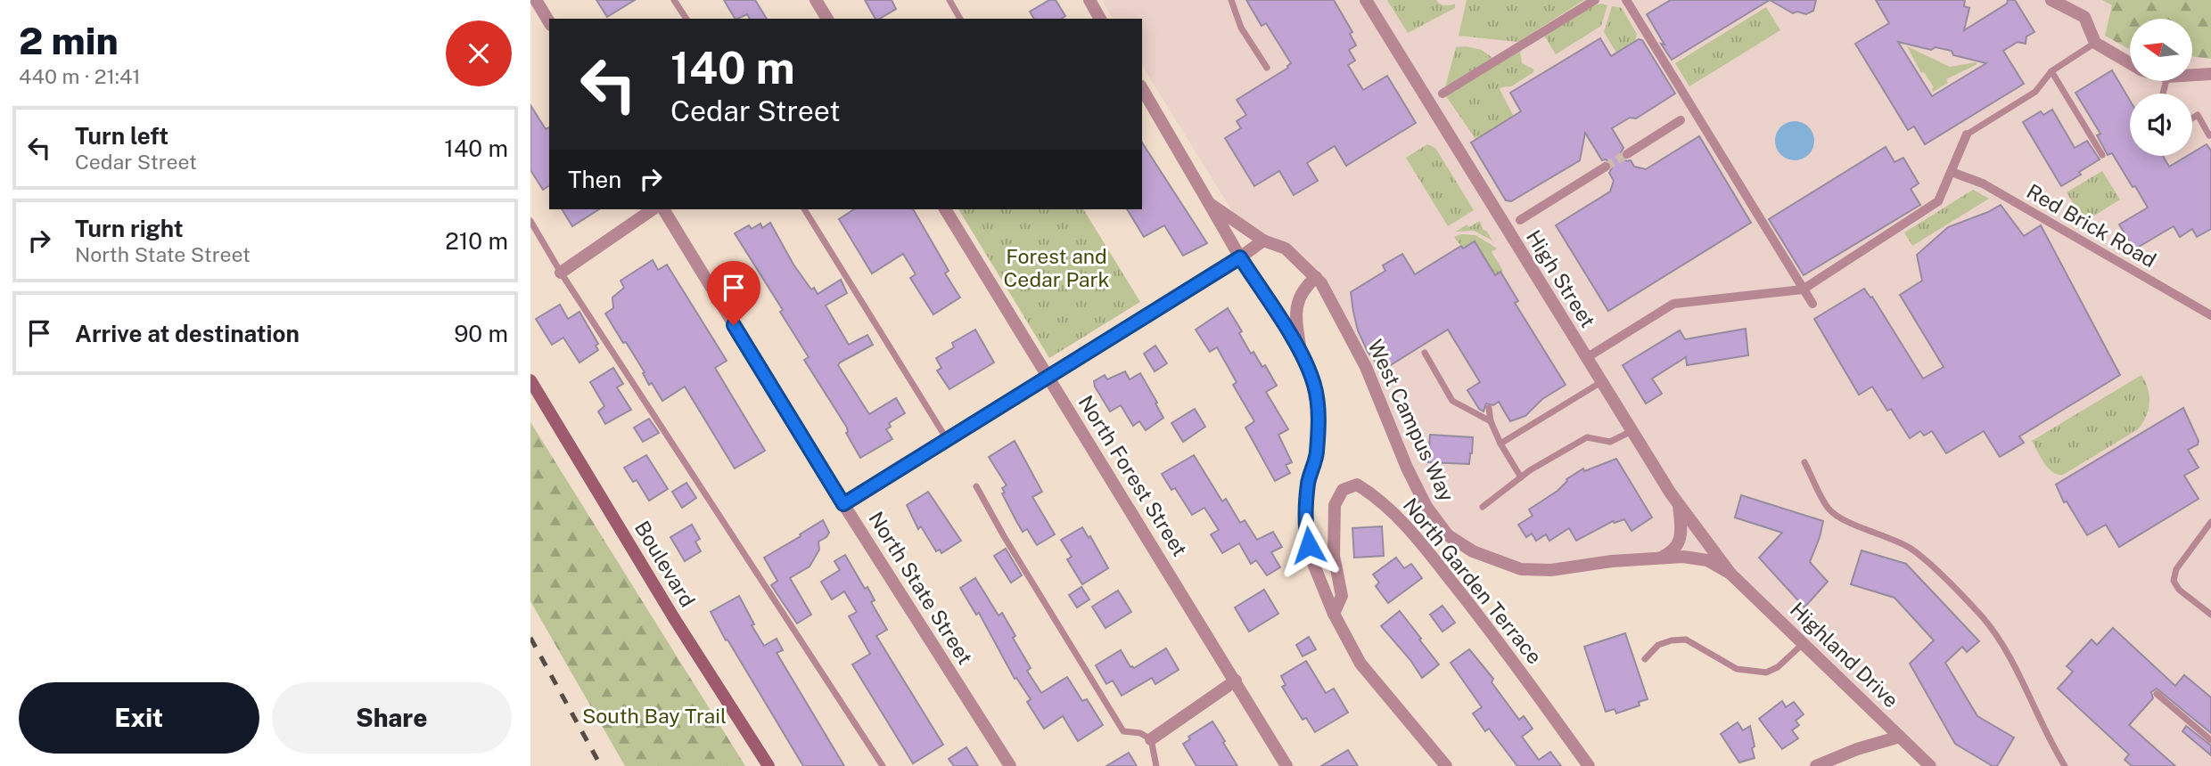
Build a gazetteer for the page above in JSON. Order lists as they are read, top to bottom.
{
  "streets": {
    "main road": ["Boulevard"],
    "street": [
      "Red Brick Road",
      "High Street",
      "West Campus Way",
      "North Forest Street",
      "North Garden Terrace",
      "North State Street",
      "Highland Drive"
    ]
  },
  "crossings": [
    ["High Street", "West Campus Way"],
    ["High Street", "Highland Drive"],
    ["West Campus Way", "Highland Drive"]
  ],
  "parks": ["Forest and Cedar Park", "South Bay Trail"],
  "north": "left",
  "page": {
    "heading": ["2 min", "440 m · 21:41"],
    "turn": ["140 m", "Cedar Street"],
    "list": [
      {
        "name": "Turn left",
        "note": "Cedar Street",
        "value": "140 m"
      },
      {
        "name": "Turn right",
        "note": "North State Street",
        "value": "210 m"
      },
      {
        "name": "Arrive at destination",
        "value": "90 m"
      }
    ],
    "then": "Then",
    "buttons": ["Exit", "Share"]
  }
}
